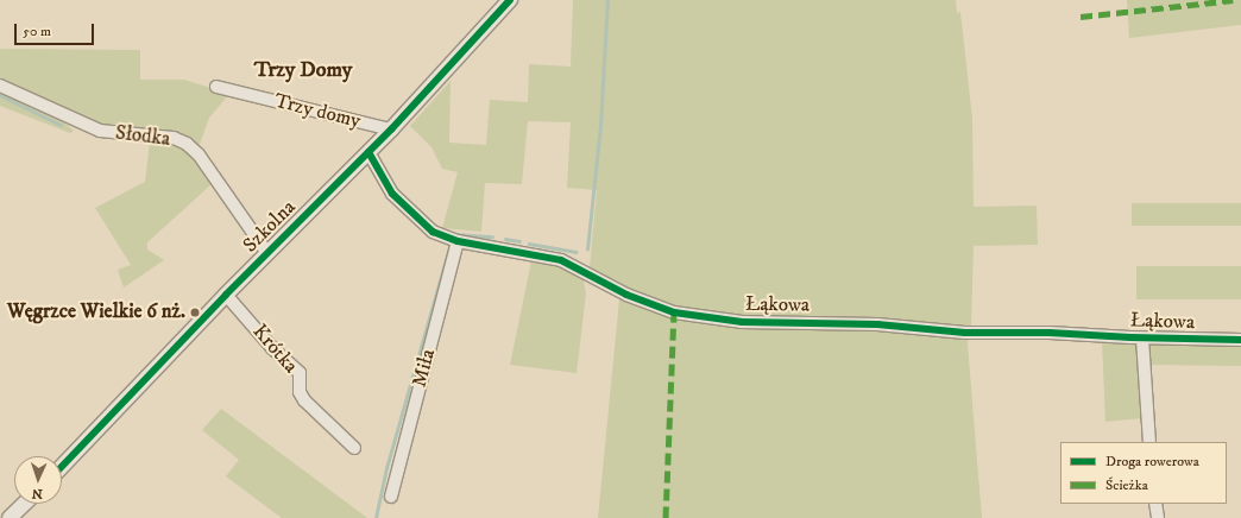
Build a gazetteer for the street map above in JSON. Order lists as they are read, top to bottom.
{
  "streets": {
    "street": [
      "Trzy domy",
      "Słodka",
      "Szkolna",
      "Łąkowa",
      "Krótka",
      "Miła"
    ]
  },
  "crossings": [
    ["Trzy domy", "Szkolna"],
    ["Słodka", "Szkolna"],
    ["Szkolna", "Łąkowa"],
    ["Szkolna", "Krótka"],
    ["Łąkowa", "Miła"]
  ],
  "districts": ["Trzy Domy"],
  "places": ["Węgrzce Wielkie 6 nż."],
  "legend": ["Droga rowerowa", "Ścieżka"],
  "scale_bar": "50 m",
  "north": "bottom"
}
